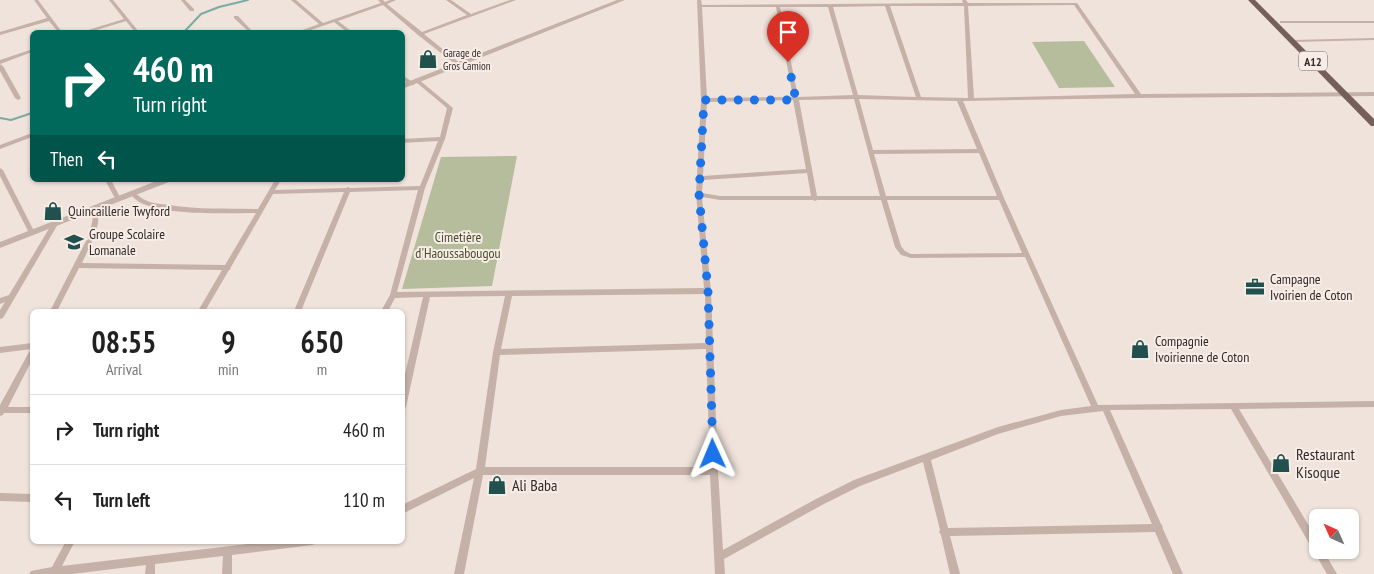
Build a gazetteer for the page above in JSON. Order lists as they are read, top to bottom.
{
  "streets": {
    "main road": ["A12"]
  },
  "parks": ["Cimetière d'Haoussabougou"],
  "places": {
    "shop": [
      "Garage de Gros Camion",
      "Quincaillerie Twyford",
      "Compagnie Ivoirienne de Coton",
      "Restaurant Kisoque",
      "Ali Baba"
    ],
    "school or university": ["Groupe Scolaire Lomanale"],
    "office": ["Campagne Ivoirien de Coton"]
  },
  "north": "top left",
  "page": {
    "turn": ["460 m", "Turn right"],
    "then": "Then",
    "eta": [
      "08:55",
      "Arrival",
      "9",
      "min",
      "650",
      "m"
    ],
    "list": [
      {
        "name": "Turn right",
        "value": "460 m"
      },
      {
        "name": "Turn left",
        "value": "110 m"
      }
    ]
  }
}
